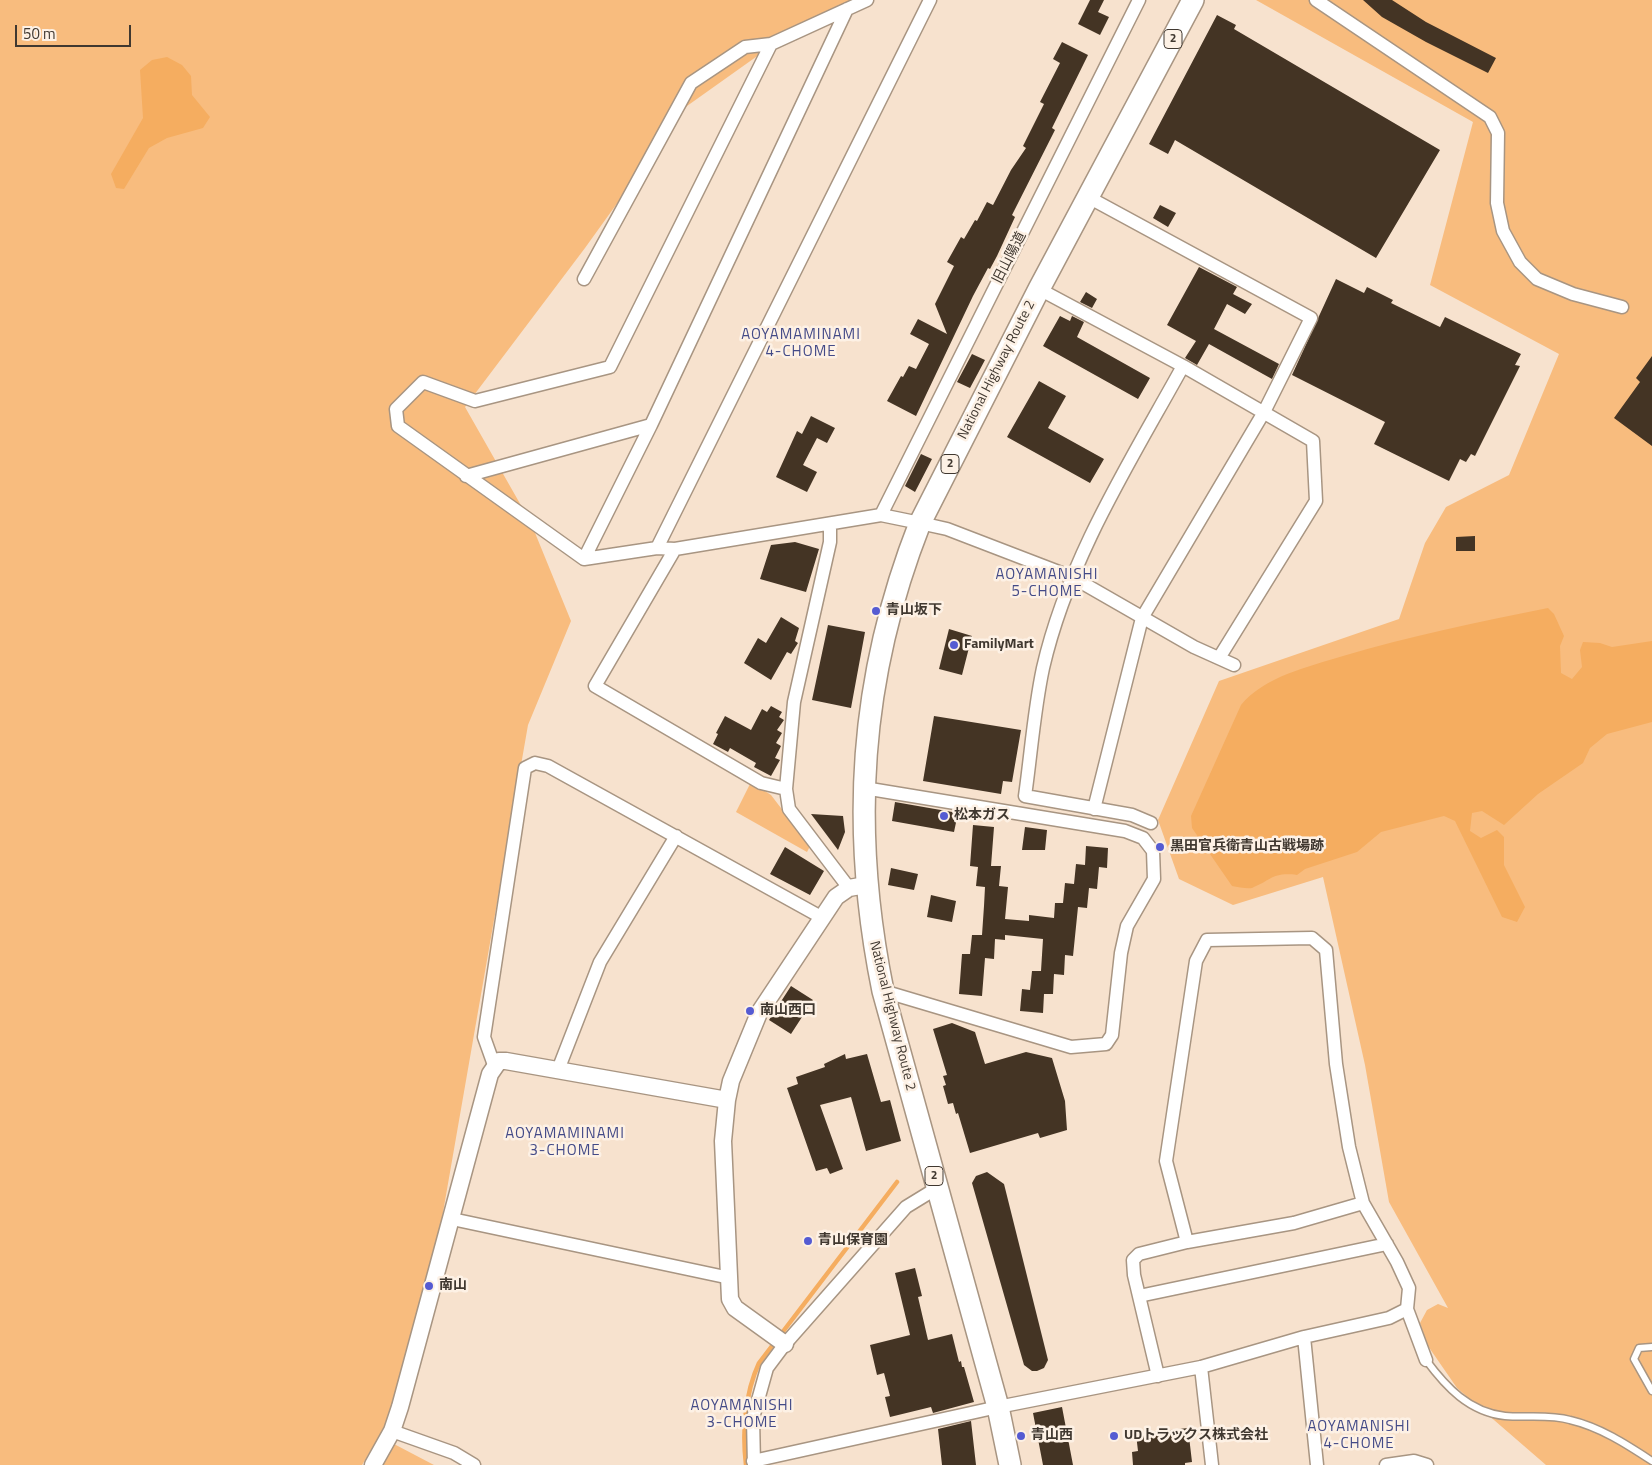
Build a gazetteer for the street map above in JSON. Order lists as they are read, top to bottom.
{
  "streets": {
    "highway": ["2", "National Highway Route 2"],
    "street": ["旧山陽道"]
  },
  "districts": [
    "AOYAMAMINAMI 4-CHOME",
    "AOYAMANISHI 5-CHOME",
    "AOYAMAMINAMI 3-CHOME",
    "AOYAMANISHI 3-CHOME",
    "AOYAMANISHI 4-CHOME"
  ],
  "places": [
    "青山坂下",
    "FamilyMart",
    "松本ガス",
    "黒田官兵衛青山古戦場跡",
    "南山西口",
    "青山保育園",
    "南山",
    "青山西",
    "UDトラックス株式会社"
  ],
  "scale_bar": "50 m"
}
